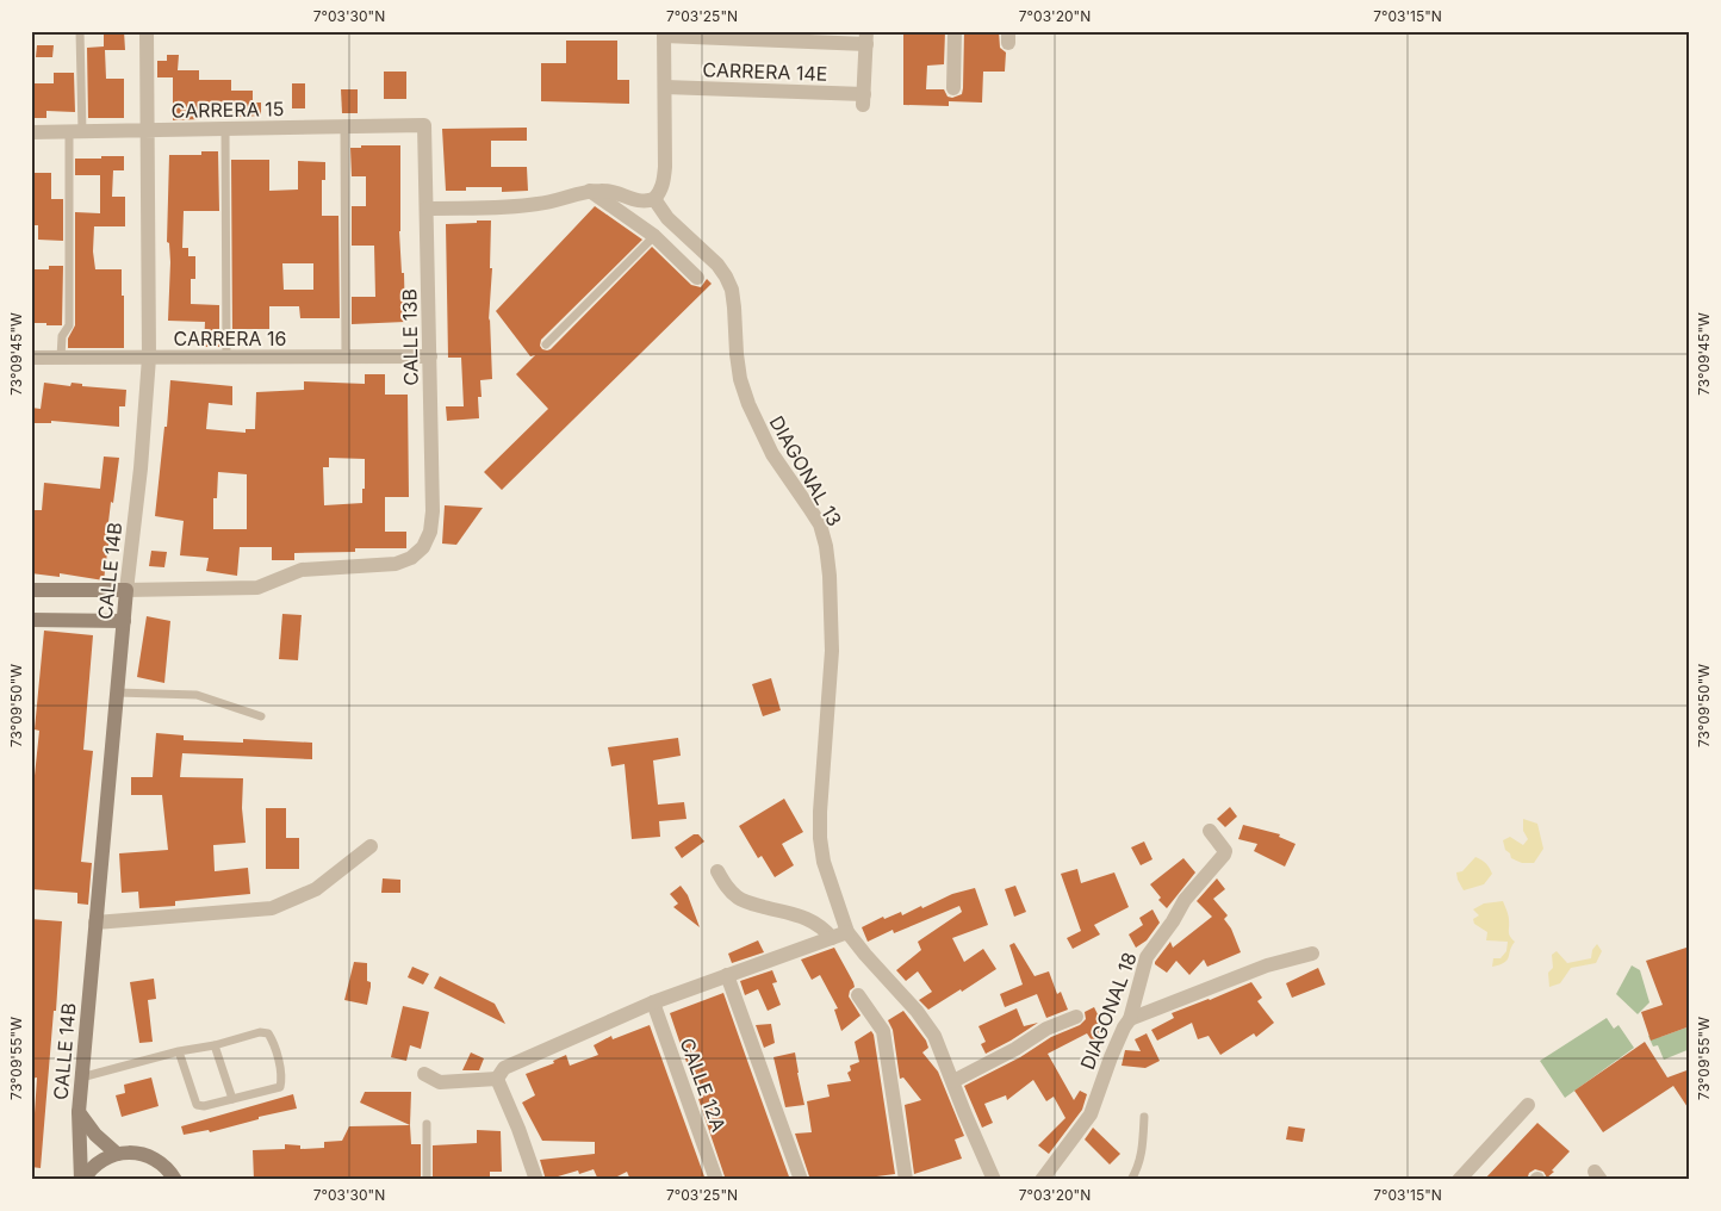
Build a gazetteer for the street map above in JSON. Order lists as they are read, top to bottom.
{
  "streets": {
    "street": [
      "CARRERA 14E",
      "CARRERA 15",
      "CALLE 13B",
      "CARRERA 16",
      "DIAGONAL 13",
      "CALLE 14B",
      "DIAGONAL 18",
      "CALLE 12A"
    ]
  },
  "crossings": [
    ["CARRERA 15", "CALLE 13B"],
    ["CARRERA 15", "CALLE 14B"],
    ["CALLE 13B", "CARRERA 16"],
    ["CALLE 13B", "CALLE 14B"],
    ["CARRERA 16", "CALLE 14B"]
  ],
  "coordinates": [
    "7°03'30\"N",
    "7°03'25\"N",
    "7°03'20\"N",
    "7°03'15\"N",
    "73°09'45\"W",
    "73°09'50\"W",
    "73°09'55\"W"
  ]
}
